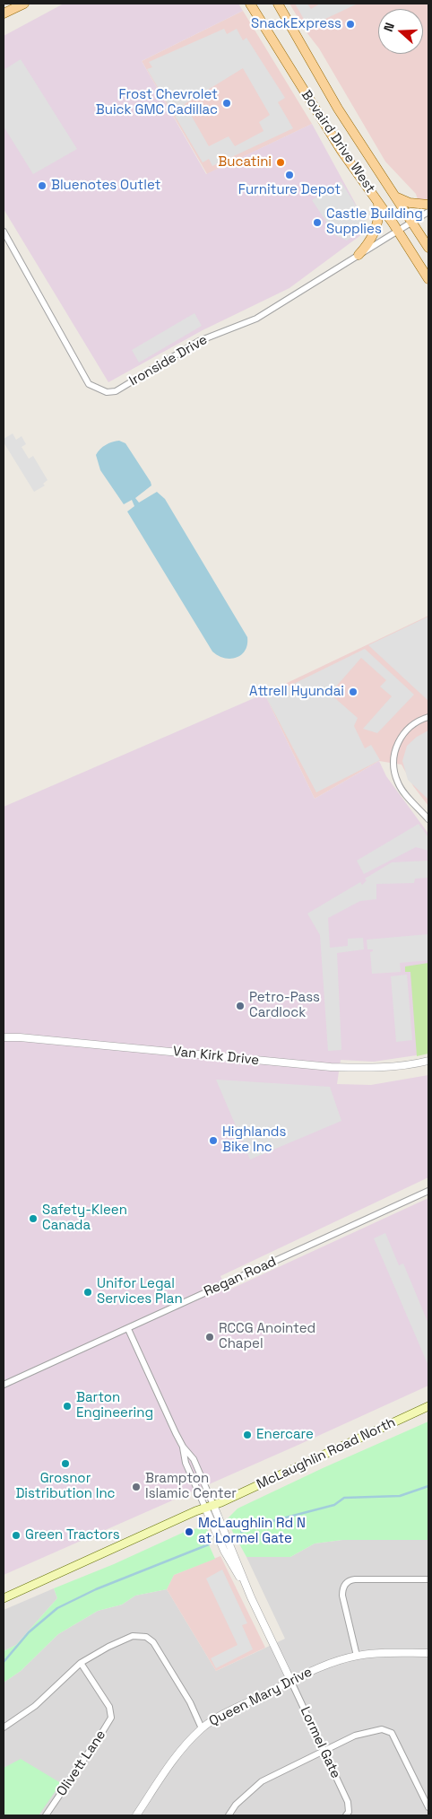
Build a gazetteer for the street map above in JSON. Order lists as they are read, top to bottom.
{
  "streets": {
    "main road": ["Bovaird Drive West", "McLaughlin Road North"],
    "street": [
      "Ironside Drive",
      "Van Kirk Drive",
      "Regan Road",
      "Queen Mary Drive",
      "Lormel Gate",
      "Olivett Lane"
    ]
  },
  "crossings": [
    ["Bovaird Drive West", "Ironside Drive"],
    ["McLaughlin Road North", "Lormel Gate"],
    ["Queen Mary Drive", "Lormel Gate"]
  ],
  "places": [
    "SnackExpress",
    "Frost Chevrolet Buick GMC Cadillac",
    "Bucatini",
    "Furniture Depot",
    "Bluenotes Outlet",
    "Castle Building Supplies",
    "Attrell Hyundai",
    "Petro-Pass Cardlock",
    "Highlands Bike Inc",
    "Safety-Kleen Canada",
    "Unifor Legal Services Plan",
    "RCCG Anointed Chapel",
    "Barton Engineering",
    "Enercare",
    "Grosnor Distribution Inc",
    "Brampton Islamic Center",
    "McLaughlin Rd N at Lormel Gate",
    "Green Tractors"
  ],
  "north": "left"
}
